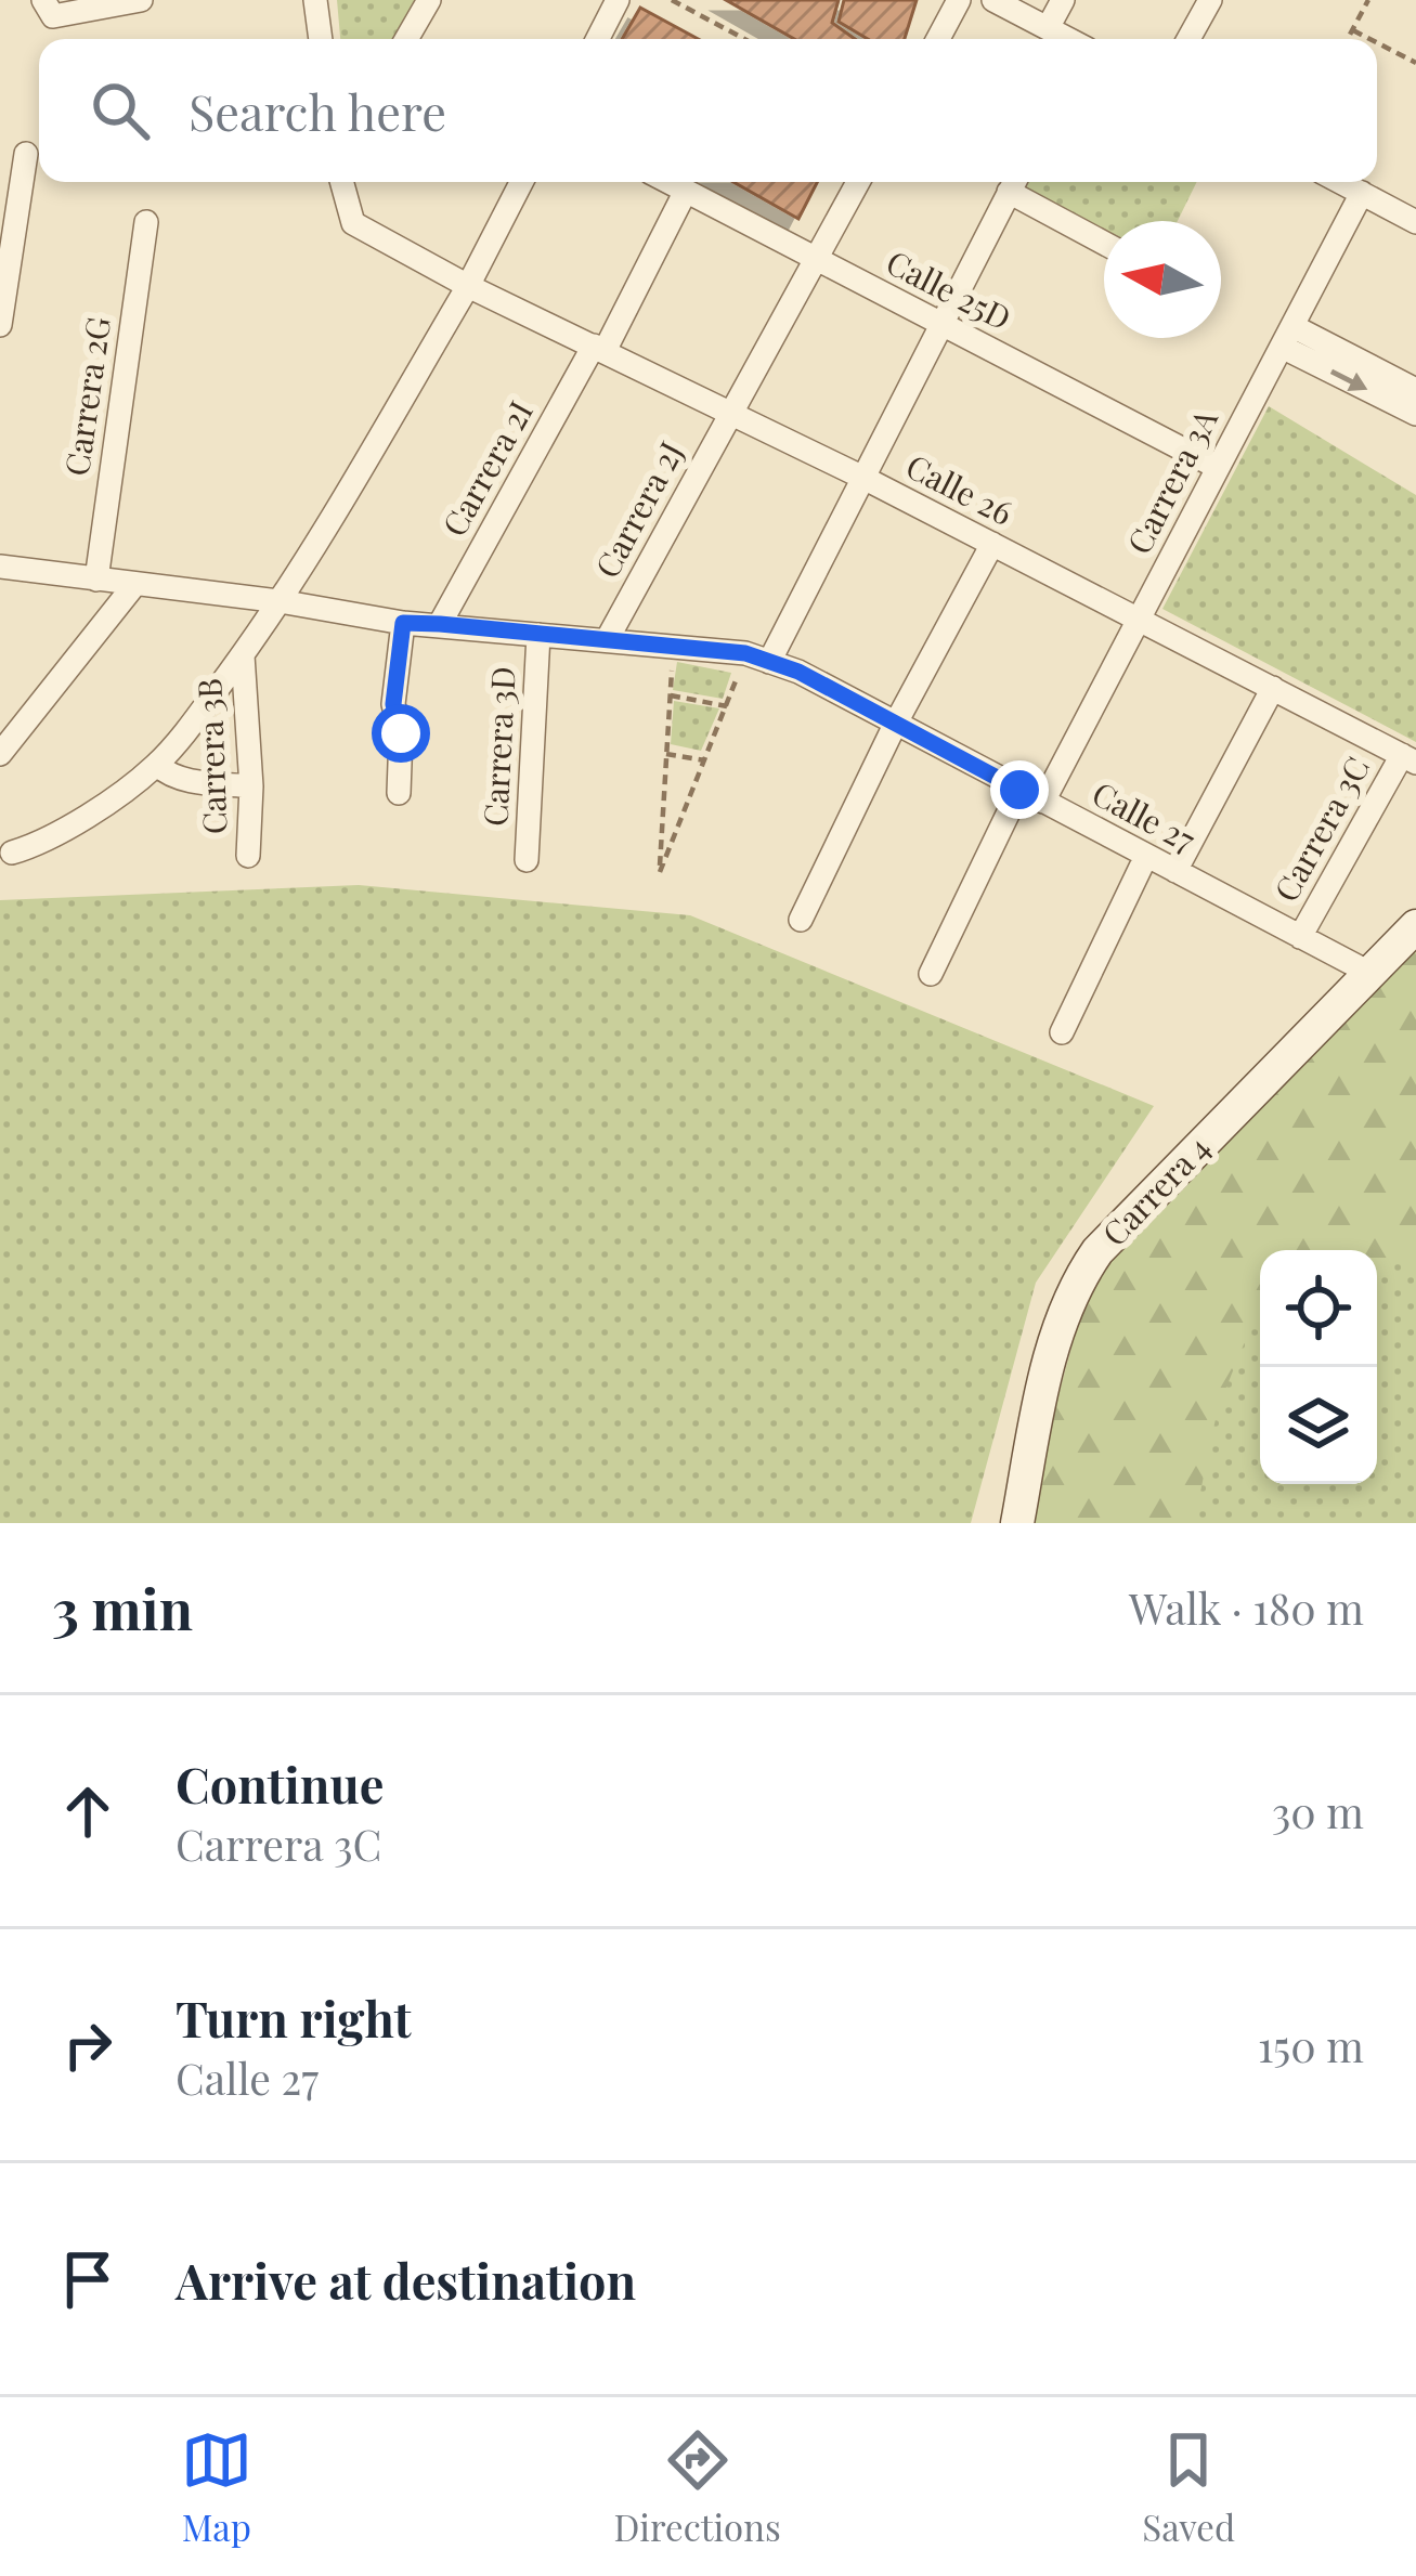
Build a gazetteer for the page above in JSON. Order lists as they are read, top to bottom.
{
  "streets": {
    "main road": ["Carrera 4"],
    "street": [
      "Calle 25D",
      "Carrera 2G",
      "Carrera 2I",
      "Carrera 3A",
      "Calle 26",
      "Carrera 2J",
      "Carrera 3D",
      "Carrera 3B",
      "Calle 27",
      "Carrera 3C"
    ]
  },
  "crossings": [
    ["Calle 25D", "Carrera 2I"],
    ["Calle 25D", "Carrera 3A"],
    ["Calle 25D", "Carrera 2J"],
    ["Carrera 2G", "Calle 27"],
    ["Carrera 2I", "Calle 26"],
    ["Carrera 2I", "Calle 27"],
    ["Carrera 3A", "Calle 26"],
    ["Carrera 3A", "Calle 27"],
    ["Calle 26", "Carrera 2J"],
    ["Calle 26", "Carrera 3C"],
    ["Carrera 2J", "Calle 27"],
    ["Carrera 3D", "Calle 27"],
    ["Calle 27", "Carrera 3C"],
    ["Calle 27", "Carrera 4"]
  ],
  "north": "left",
  "page": {
    "search": "Search here",
    "heading": ["3 min", "Walk · 180 m"],
    "list": [
      ["Continue", "Carrera 3C", "30 m"],
      ["Turn right", "Calle 27", "150 m"],
      "Arrive at destination"
    ],
    "nav": ["Map", "Directions", "Saved"]
  }
}
